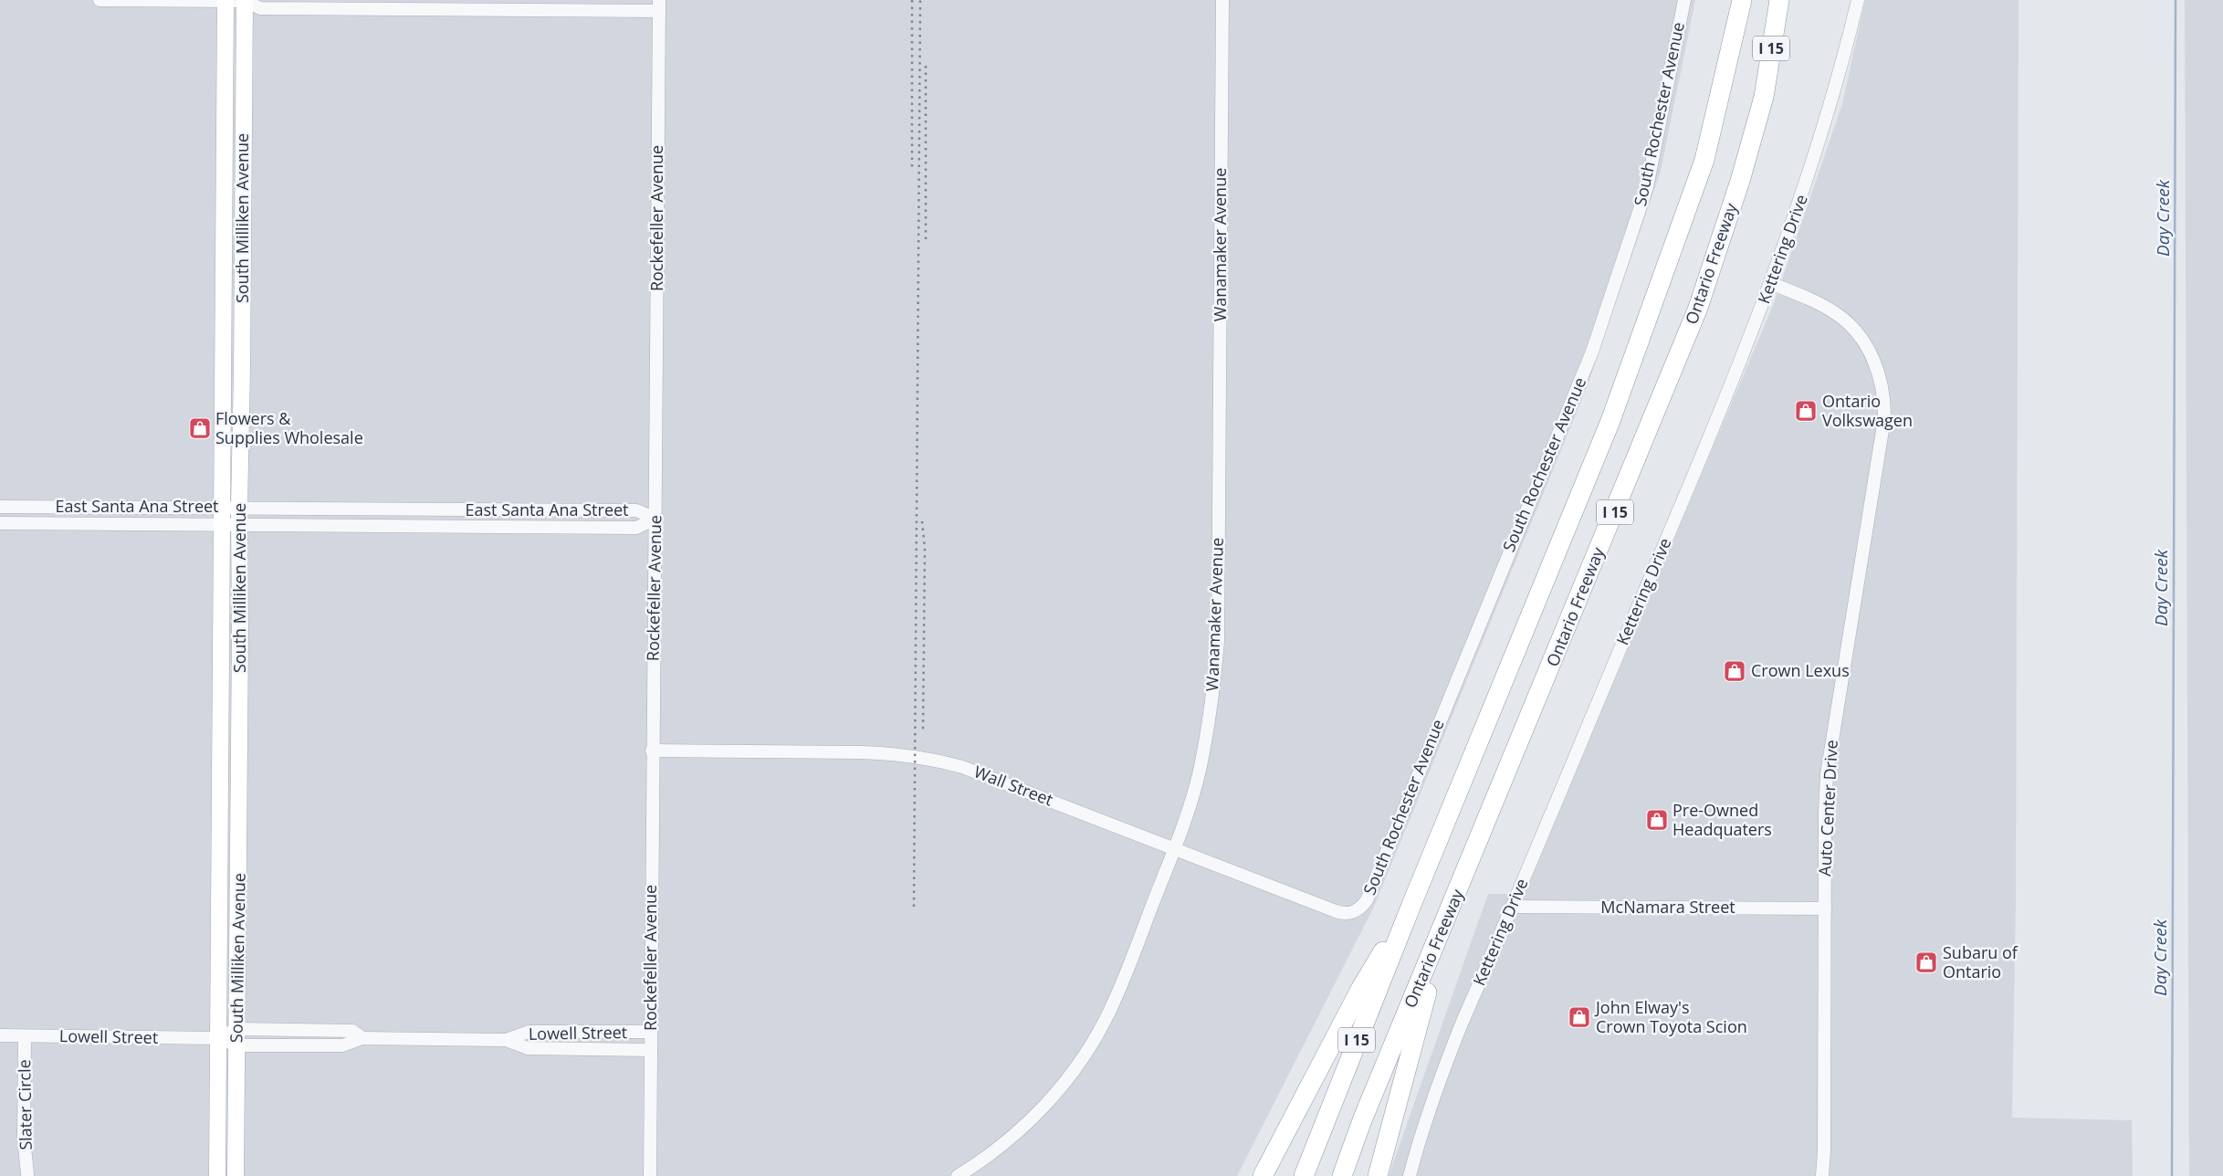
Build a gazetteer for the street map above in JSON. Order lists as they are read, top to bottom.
{
  "streets": {
    "highway": ["I 15", "Ontario Freeway"],
    "main road": ["South Milliken Avenue"],
    "street": [
      "South Rochester Avenue",
      "Rockefeller Avenue",
      "Wanamaker Avenue",
      "Kettering Drive",
      "East Santa Ana Street",
      "Wall Street",
      "Auto Center Drive",
      "McNamara Street",
      "Lowell Street",
      "Slater Circle"
    ]
  },
  "crossings": [
    ["South Rochester Avenue", "Wall Street"],
    ["South Milliken Avenue", "East Santa Ana Street"],
    ["South Milliken Avenue", "Lowell Street"],
    ["Rockefeller Avenue", "East Santa Ana Street"],
    ["Rockefeller Avenue", "Wall Street"],
    ["Rockefeller Avenue", "Lowell Street"],
    ["Wanamaker Avenue", "Wall Street"],
    ["Kettering Drive", "Auto Center Drive"],
    ["Kettering Drive", "McNamara Street"],
    ["Auto Center Drive", "McNamara Street"],
    ["Lowell Street", "Slater Circle"]
  ],
  "water": ["Day Creek"],
  "places": {
    "shop": [
      "Ontario Volkswagen",
      "Flowers & Supplies Wholesale",
      "Crown Lexus",
      "Pre-Owned Headquaters",
      "Subaru of Ontario",
      "John Elway's Crown Toyota Scion"
    ]
  }
}
